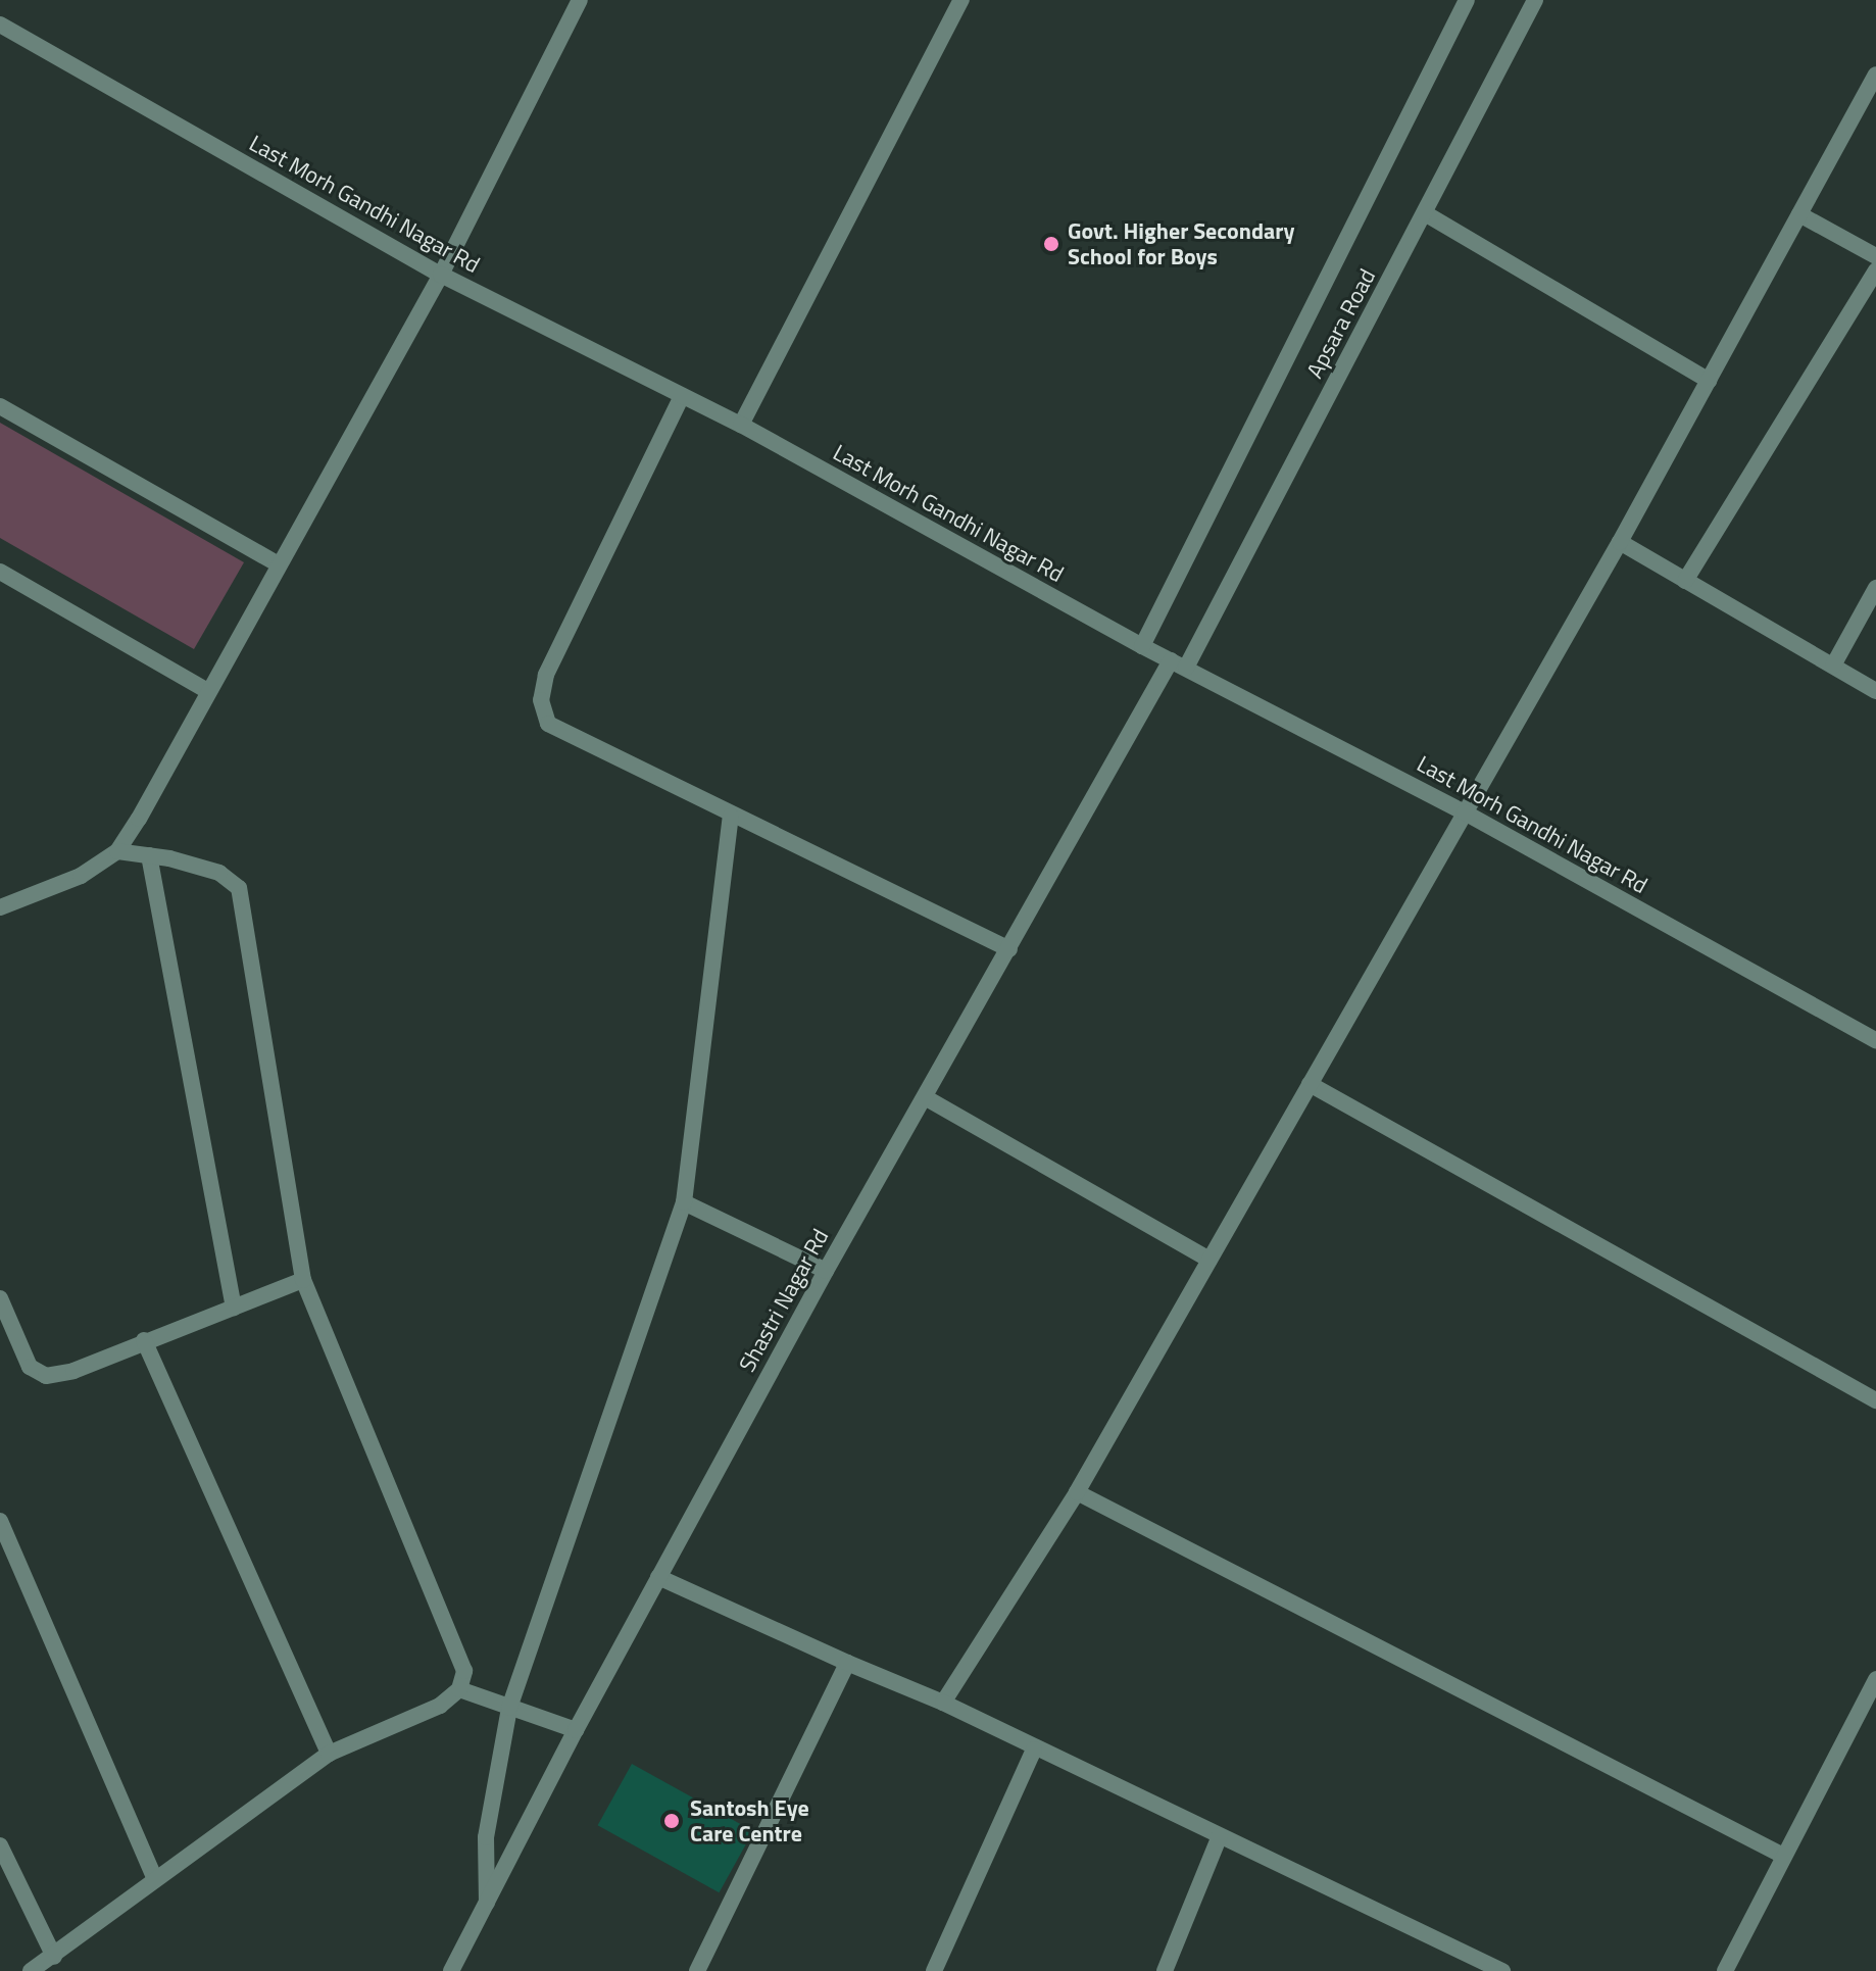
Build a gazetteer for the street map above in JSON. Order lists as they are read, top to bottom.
{
  "streets": {
    "street": ["Last Morh Gandhi Nagar Rd", "Apsara Road", "Shastri Nagar Rd"]
  },
  "crossings": [
    ["Last Morh Gandhi Nagar Rd", "Apsara Road"],
    ["Last Morh Gandhi Nagar Rd", "Shastri Nagar Rd"],
    ["Apsara Road", "Shastri Nagar Rd"]
  ],
  "places": ["Govt. Higher Secondary School for Boys", "Santosh Eye Care Centre"]
}
